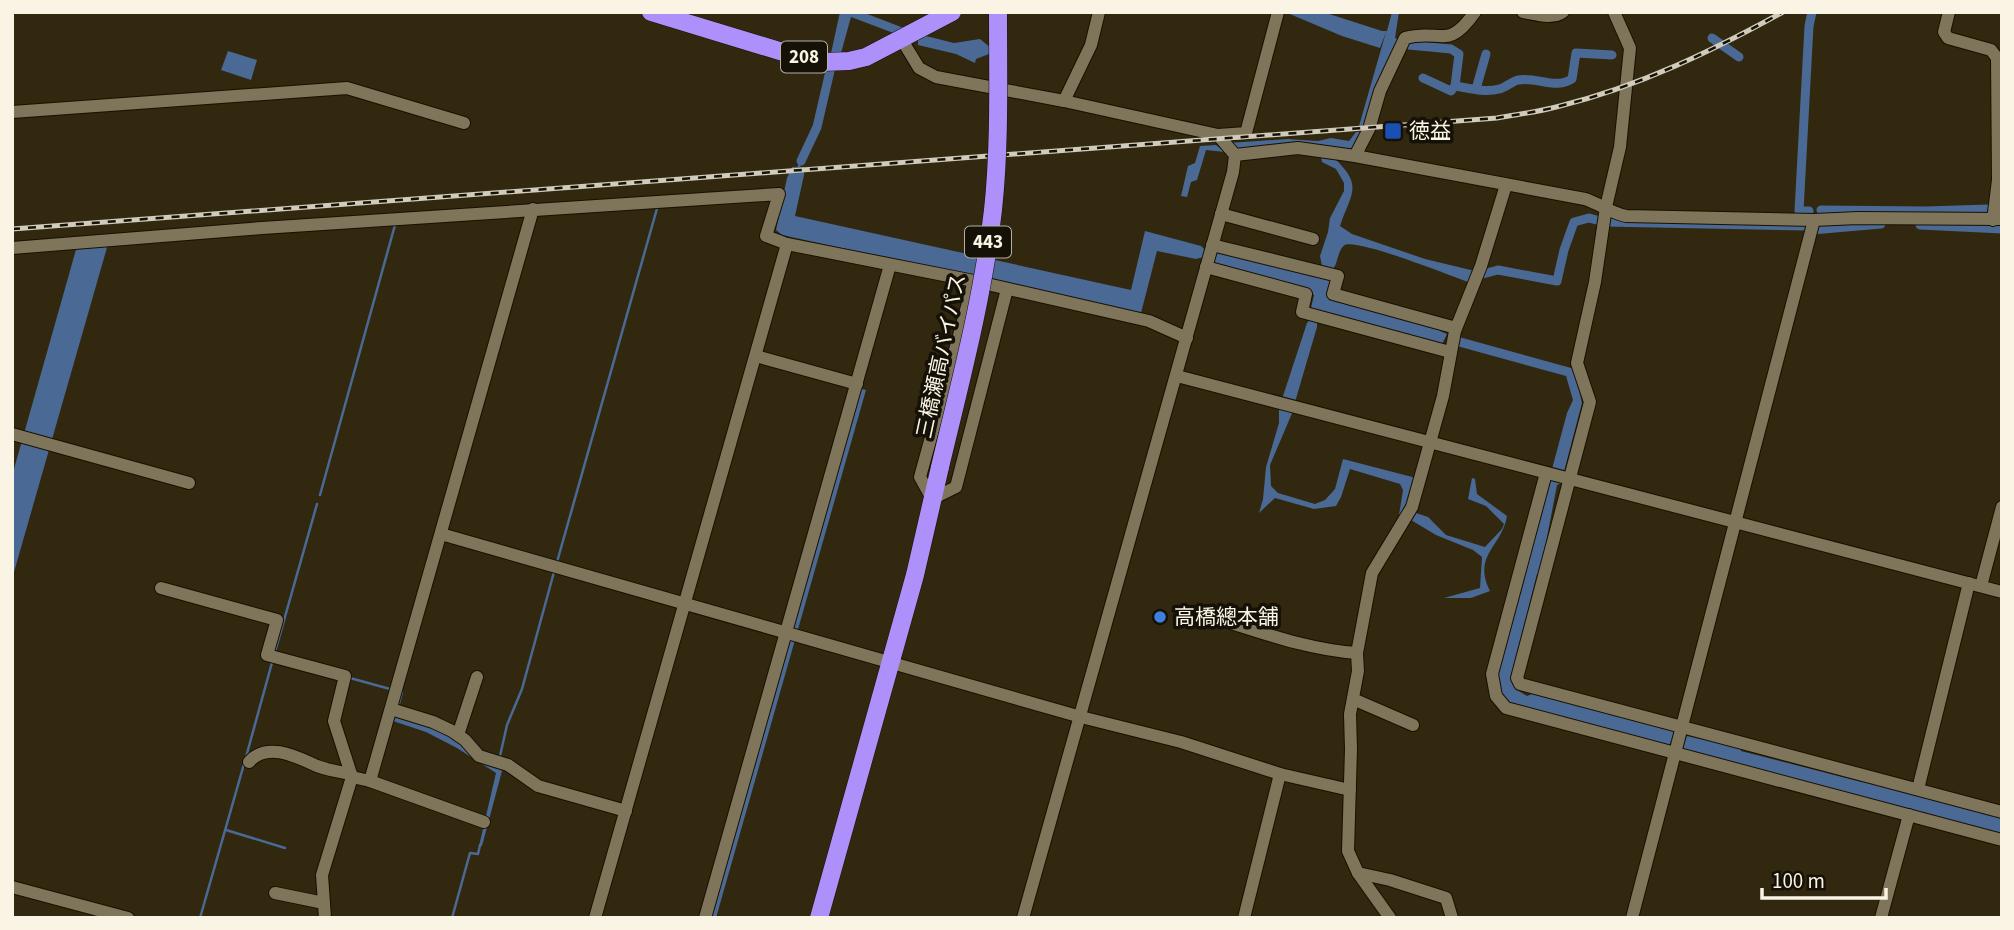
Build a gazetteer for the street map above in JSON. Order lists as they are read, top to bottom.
{
  "streets": {
    "highway": ["208", "443", "三橋瀬高バイパス"]
  },
  "places": {
    "transit": ["徳益"],
    "other": ["高橋總本舗"]
  },
  "scale_bar": "100 m"
}
